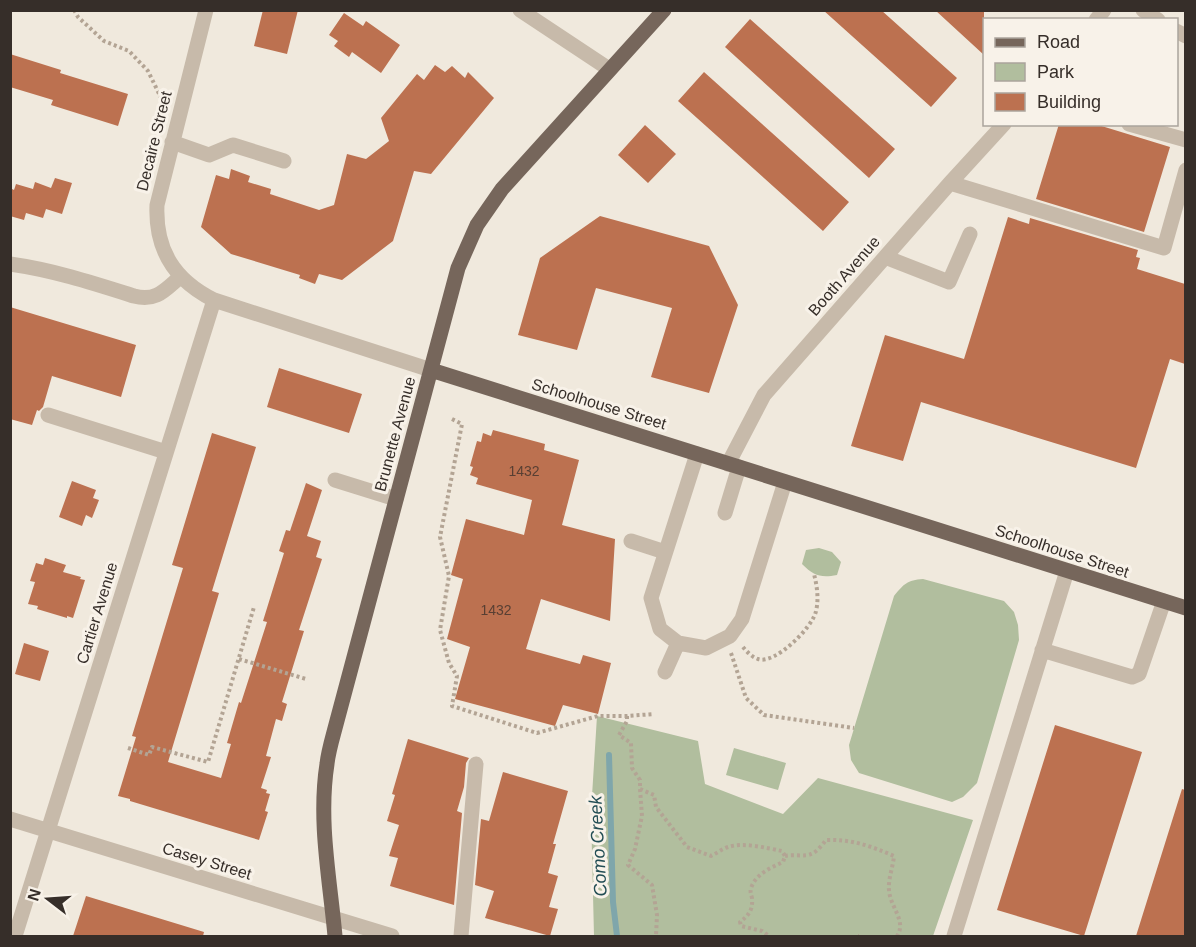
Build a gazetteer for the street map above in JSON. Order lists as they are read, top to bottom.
{
  "streets": {
    "main road": ["Schoolhouse Street", "Brunette Avenue"],
    "street": [
      "Decaire Street",
      "Booth Avenue",
      "Cartier Avenue",
      "Casey Street"
    ]
  },
  "crossings": [
    ["Decaire Street", "Schoolhouse Street"],
    ["Booth Avenue", "Schoolhouse Street"],
    ["Schoolhouse Street", "Brunette Avenue"],
    ["Schoolhouse Street", "Cartier Avenue"],
    ["Brunette Avenue", "Casey Street"],
    ["Cartier Avenue", "Casey Street"]
  ],
  "water": ["Como Creek"],
  "house_numbers": ["1432", "1432"],
  "legend": ["Road", "Park", "Building"],
  "north": "left"
}
